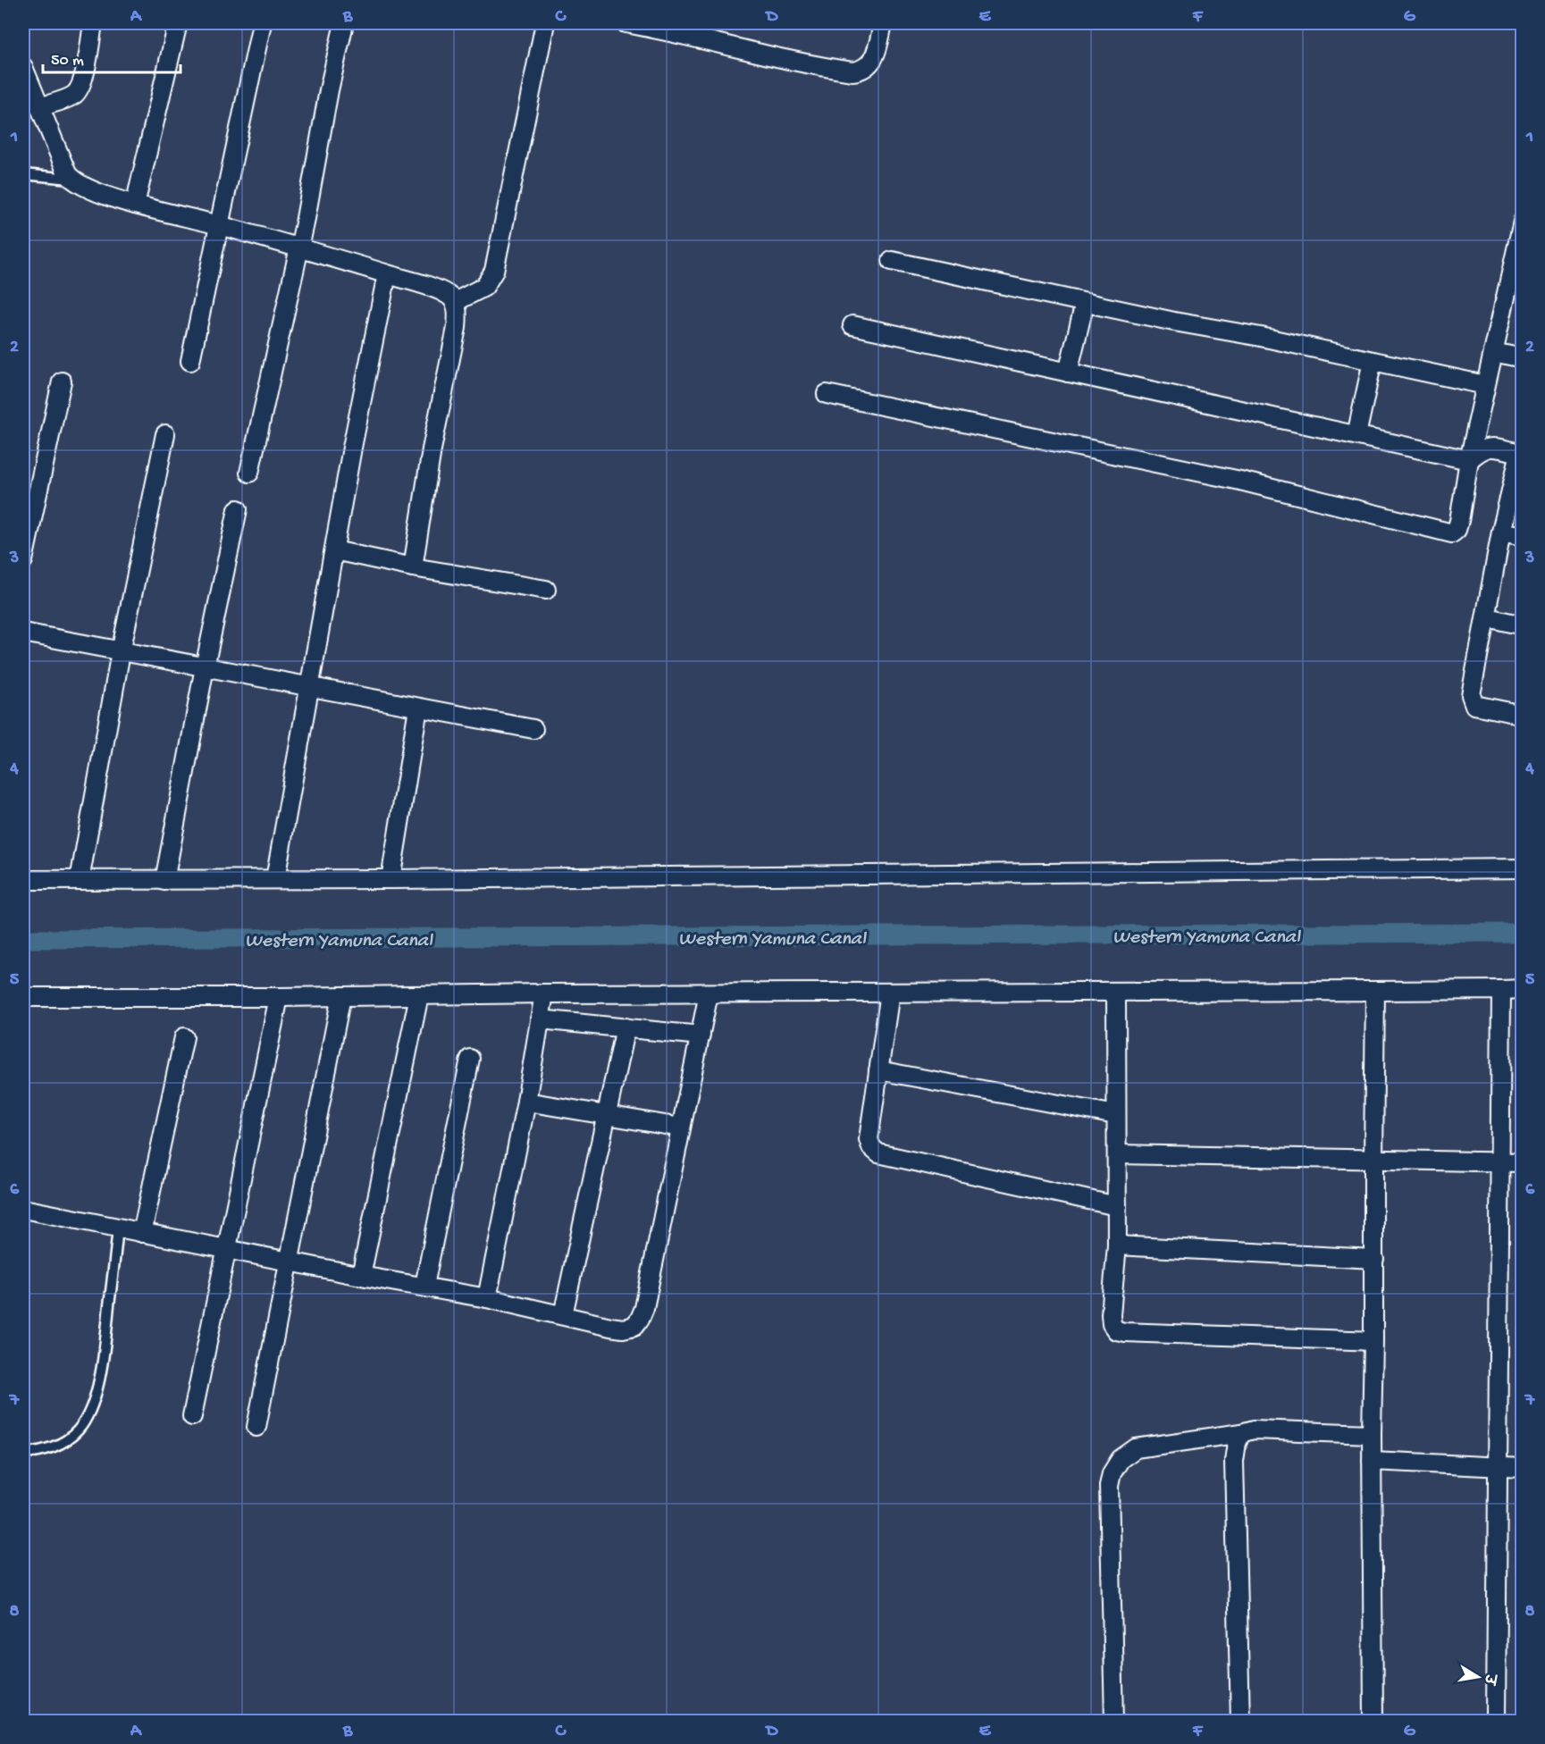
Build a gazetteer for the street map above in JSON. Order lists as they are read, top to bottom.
{
  "water": ["Western Yamuna Canal"],
  "scale_bar": "50 m",
  "north": "right",
  "grid": {
    "columns": [
      "A",
      "B",
      "C",
      "D",
      "E",
      "F",
      "G"
    ],
    "rows": [
      "1",
      "2",
      "3",
      "4",
      "5",
      "6",
      "7",
      "8"
    ]
  }
}
